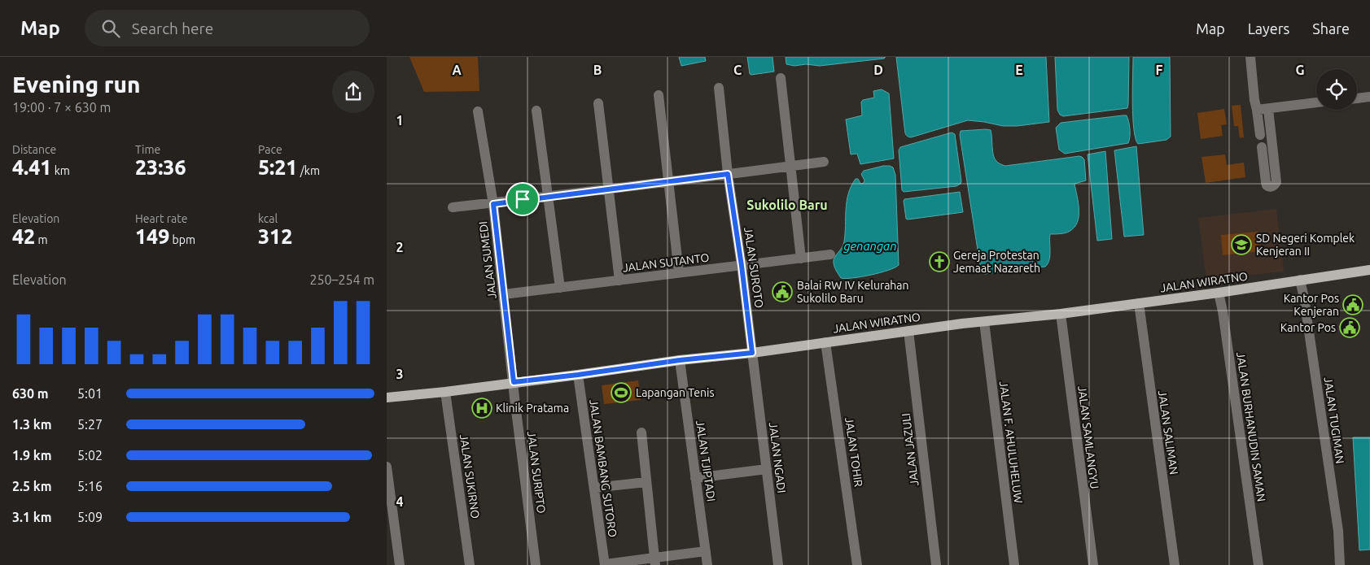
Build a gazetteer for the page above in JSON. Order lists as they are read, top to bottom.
{
  "streets": {
    "main road": ["JALAN WIRATNO"],
    "street": [
      "JALAN SUMEDI",
      "JALAN SUTANTO",
      "JALAN SUROTO",
      "JALAN TUGIMAN",
      "JALAN BURHANUDIN SAMAN",
      "JALAN SALIMAN",
      "JALAN SAMLANGYU",
      "JALAN F. AHULUHELUW",
      "JALAN JAZULI",
      "JALAN TOHIR",
      "JALAN NGADI",
      "JALAN TJIPTADI",
      "JALAN BAMBANG SUTORO",
      "JALAN SURIPTO",
      "JALAN SUKIRNO"
    ]
  },
  "crossings": [
    ["JALAN SUMEDI", "JALAN SUTANTO"],
    ["JALAN SUMEDI", "JALAN WIRATNO"],
    ["JALAN SUMEDI", "JALAN SURIPTO"],
    ["JALAN SUTANTO", "JALAN SUROTO"],
    ["JALAN SUROTO", "JALAN WIRATNO"],
    ["JALAN SUROTO", "JALAN NGADI"],
    ["JALAN WIRATNO", "JALAN TUGIMAN"],
    ["JALAN WIRATNO", "JALAN BURHANUDIN SAMAN"],
    ["JALAN WIRATNO", "JALAN SALIMAN"],
    ["JALAN WIRATNO", "JALAN SAMLANGYU"],
    ["JALAN WIRATNO", "JALAN F. AHULUHELUW"],
    ["JALAN WIRATNO", "JALAN JAZULI"],
    ["JALAN WIRATNO", "JALAN TOHIR"],
    ["JALAN WIRATNO", "JALAN NGADI"],
    ["JALAN WIRATNO", "JALAN TJIPTADI"],
    ["JALAN WIRATNO", "JALAN BAMBANG SUTORO"],
    ["JALAN WIRATNO", "JALAN SURIPTO"],
    ["JALAN WIRATNO", "JALAN SUKIRNO"]
  ],
  "districts": ["Sukolilo Baru"],
  "water": ["genangan"],
  "places": {
    "school or university": ["SD Negeri Komplek Kenjeran II"],
    "church": ["Gereja Protestan Jemaat Nazareth"],
    "public building": ["Balai RW IV Kelurahan Sukolilo Baru", "Kantor Pos Kenjeran", "Kantor Pos"],
    "sports": ["Lapangan Tenis"],
    "hospital": ["Klinik Pratama"]
  },
  "page": {
    "header": "Map",
    "search": "Search here",
    "nav": ["Map", "Layers", "Share"],
    "heading": ["Evening run", "19:00 · 7 × 630 m"],
    "stats": [
      ["Distance", "4.41 km"],
      ["Time", "23:36"],
      ["Pace", "5:21 /km"],
      ["Elevation", "42 m"],
      ["Heart rate", "149 bpm"],
      ["kcal", "312"]
    ],
    "chart": ["Elevation", "250–254 m"],
    "list": [
      {
        "name": "630 m",
        "note": "5:01"
      },
      {
        "name": "1.3 km",
        "note": "5:27"
      },
      {
        "name": "1.9 km",
        "note": "5:02"
      },
      {
        "name": "2.5 km",
        "note": "5:16"
      },
      {
        "name": "3.1 km",
        "note": "5:09"
      }
    ]
  },
  "grid": {
    "columns": [
      "A",
      "B",
      "C",
      "D",
      "E",
      "F",
      "G"
    ],
    "rows": [
      "1",
      "2",
      "3",
      "4"
    ]
  }
}
